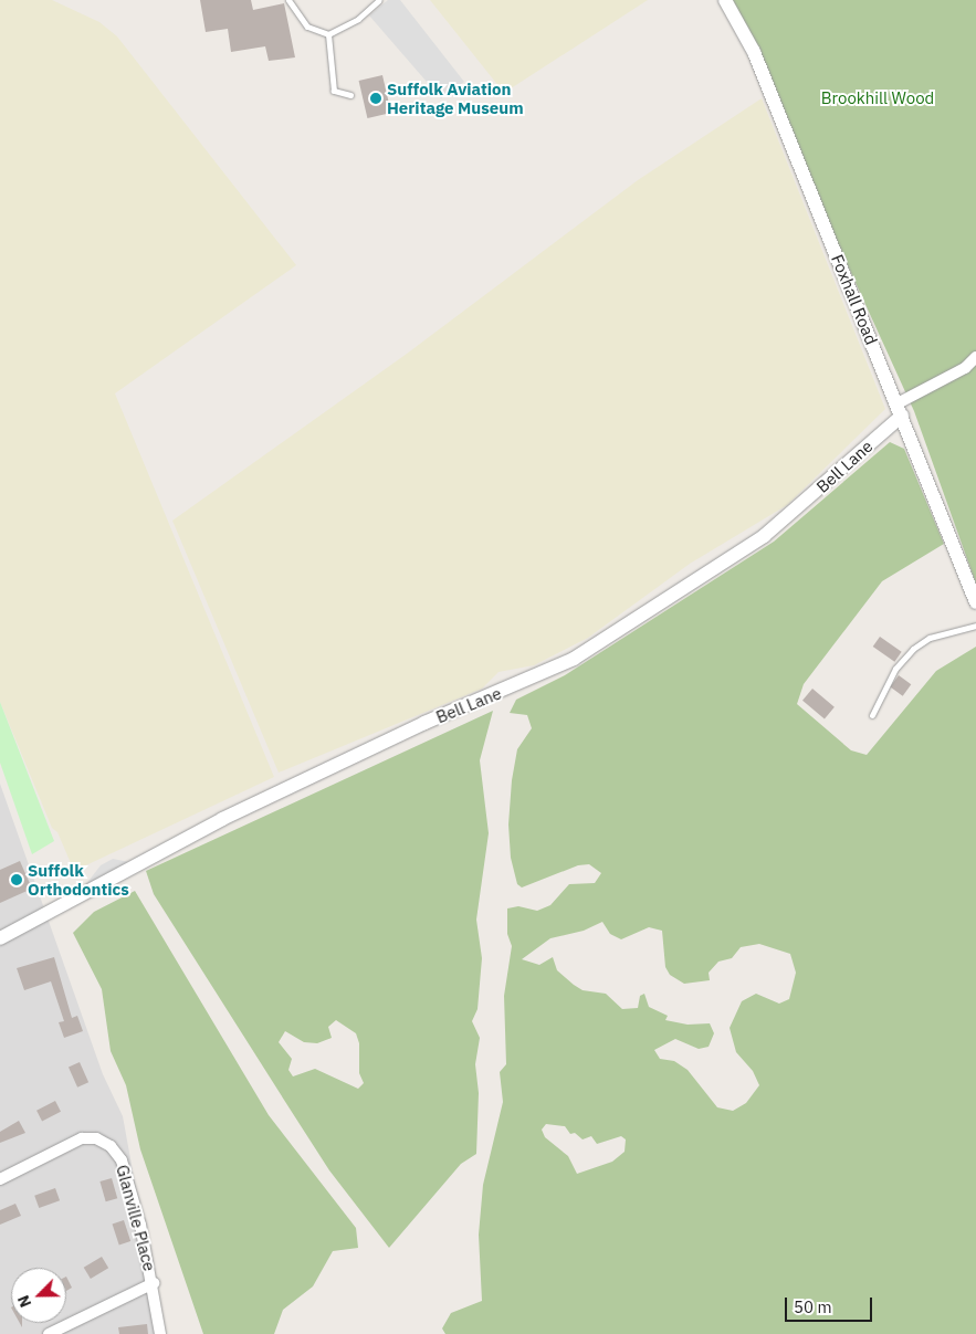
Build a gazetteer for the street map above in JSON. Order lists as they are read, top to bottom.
{
  "streets": {
    "street": ["Foxhall Road", "Bell Lane", "Glanville Place"]
  },
  "crossings": [
    ["Foxhall Road", "Bell Lane"]
  ],
  "parks": ["Brookhill Wood"],
  "places": ["Suffolk Aviation Heritage Museum", "Suffolk Orthodontics"],
  "scale_bar": "50 m",
  "north": "bottom left"
}
